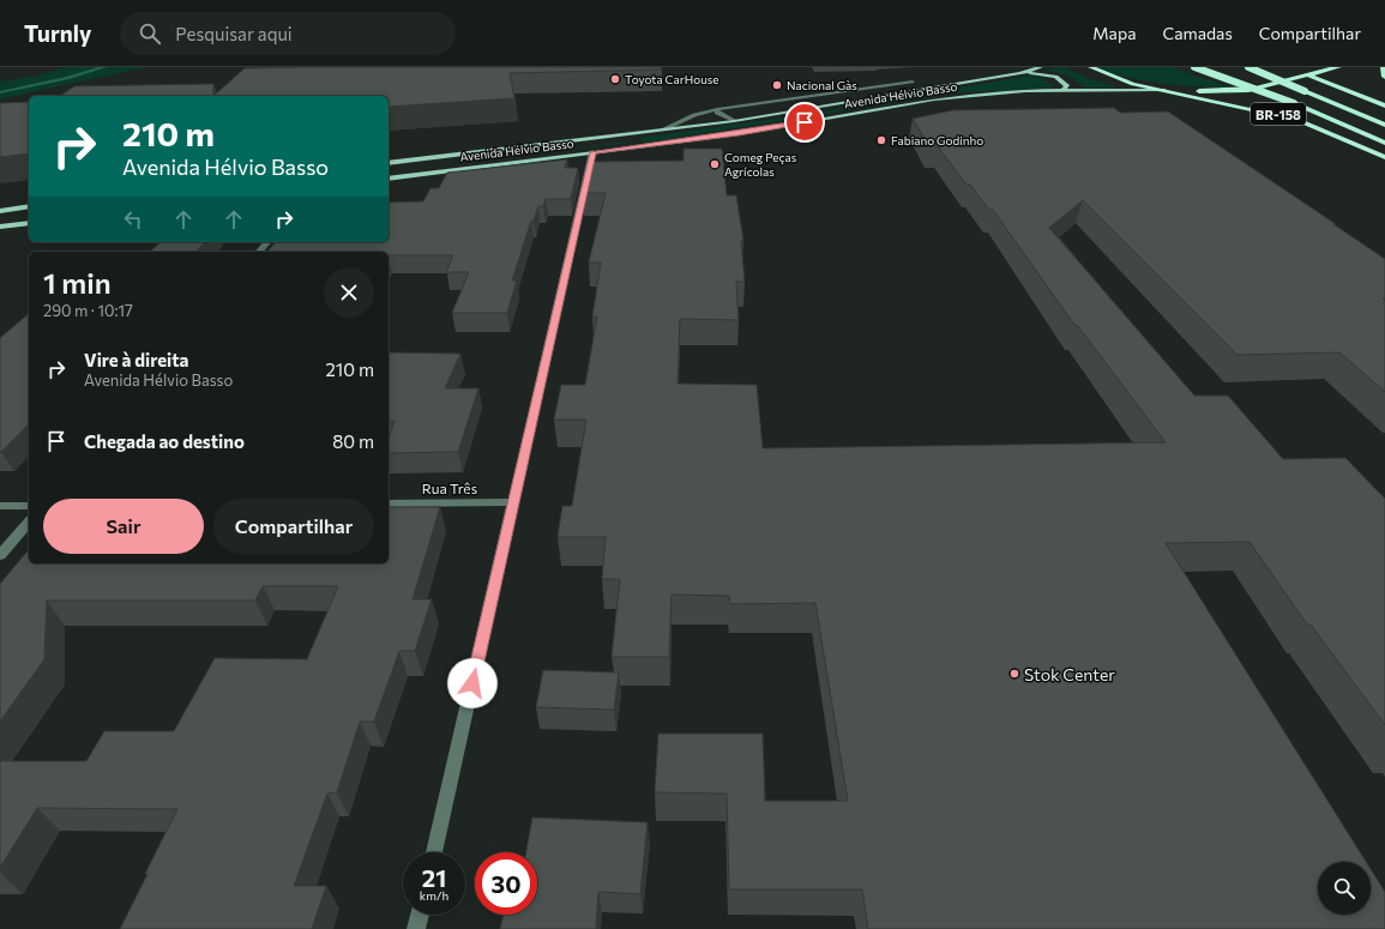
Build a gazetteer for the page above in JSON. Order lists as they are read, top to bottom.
{
  "streets": {
    "highway": ["BR-158"],
    "main road": ["Avenida Hélvio Basso"],
    "street": ["Rua Três"]
  },
  "crossings": [
    ["Avenida Hélvio Basso", "BR-158"]
  ],
  "places": [
    "Toyota CarHouse",
    "Nacional Gàs",
    "Fabiano Godinho",
    "Comeg Peças Agrícolas",
    "Stok Center"
  ],
  "page": {
    "header": "Turnly",
    "search": "Pesquisar aqui",
    "nav": ["Mapa", "Camadas", "Compartilhar"],
    "turn": ["210 m", "Avenida Hélvio Basso"],
    "heading": ["1 min", "290 m · 10:17"],
    "list": [
      {
        "name": "Vire à direita",
        "note": "Avenida Hélvio Basso",
        "value": "210 m"
      },
      {
        "name": "Chegada ao destino",
        "value": "80 m"
      }
    ],
    "buttons": ["Sair", "Compartilhar"],
    "speed": "21 km/h",
    "limit": "30"
  }
}
